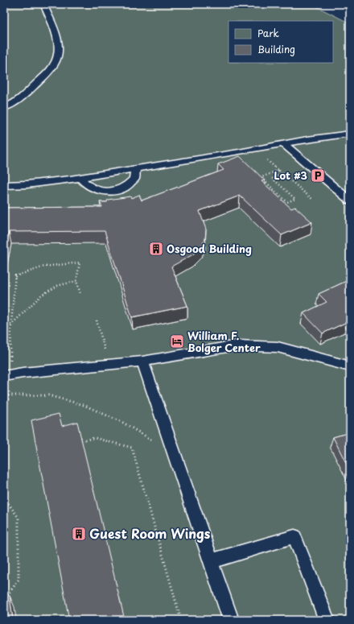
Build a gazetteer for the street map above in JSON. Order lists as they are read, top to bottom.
{
  "places": {
    "parking": ["Lot #3"],
    "building": ["Osgood Building", "Guest Room Wings"],
    "hotel": ["William F. Bolger Center"]
  },
  "legend": ["Park", "Building"]
}
